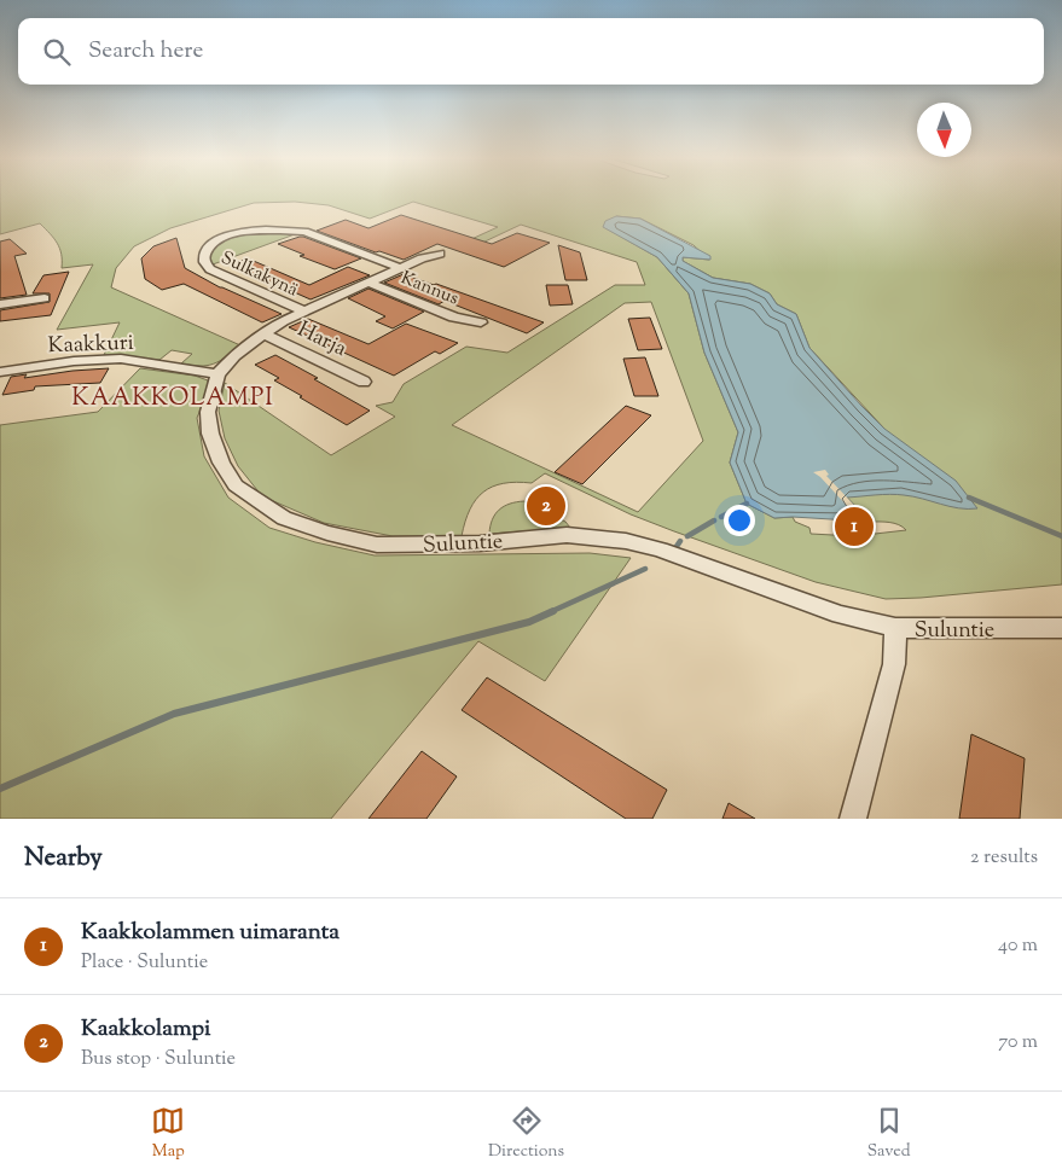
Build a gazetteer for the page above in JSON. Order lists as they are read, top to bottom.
{
  "streets": {
    "street": [
      "Sulkakynä",
      "Kannus",
      "Harja",
      "Kaakkuri",
      "Suluntie"
    ]
  },
  "crossings": [
    ["Kaakkuri", "Suluntie"]
  ],
  "districts": ["KAAKKOLAMPI"],
  "north": "bottom",
  "page": {
    "search": "Search here",
    "pins": ["2", "1"],
    "heading": ["Nearby", "2 results"],
    "list": [
      {
        "mark": "1",
        "name": "Kaakkolammen uimaranta",
        "note": "Place · Suluntie",
        "value": "40 m"
      },
      {
        "mark": "2",
        "name": "Kaakkolampi",
        "note": "Bus stop · Suluntie",
        "value": "70 m"
      }
    ],
    "nav": ["Map", "Directions", "Saved"]
  }
}
